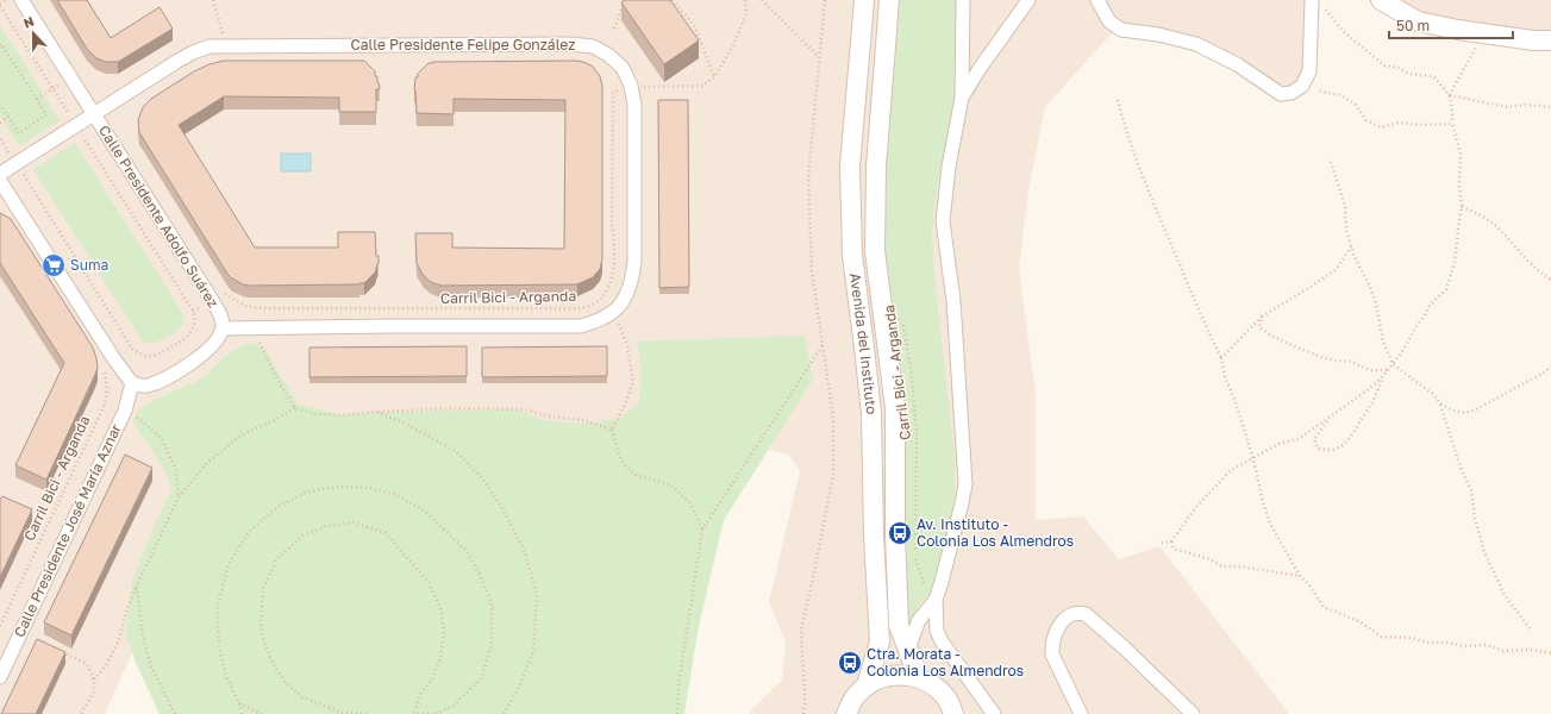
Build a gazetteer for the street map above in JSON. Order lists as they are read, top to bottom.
{
  "streets": {
    "main road": ["Avenida del Instituto"],
    "street": ["Calle Presidente Felipe González", "Calle Presidente Adolfo Suárez", "Calle Presidente José María Aznar"],
    "path": ["Carril Bici - Arganda"]
  },
  "crossings": [
    ["Calle Presidente Felipe González", "Calle Presidente Adolfo Suárez"],
    ["Calle Presidente Felipe González", "Carril Bici - Arganda"],
    ["Calle Presidente Adolfo Suárez", "Carril Bici - Arganda"]
  ],
  "places": {
    "supermarket": ["Suma"],
    "bus stop": ["Av. Instituto - Colonia Los Almendros", "Ctra. Morata - Colonia Los Almendros"]
  },
  "scale_bar": "50 m",
  "north": "top"
}
